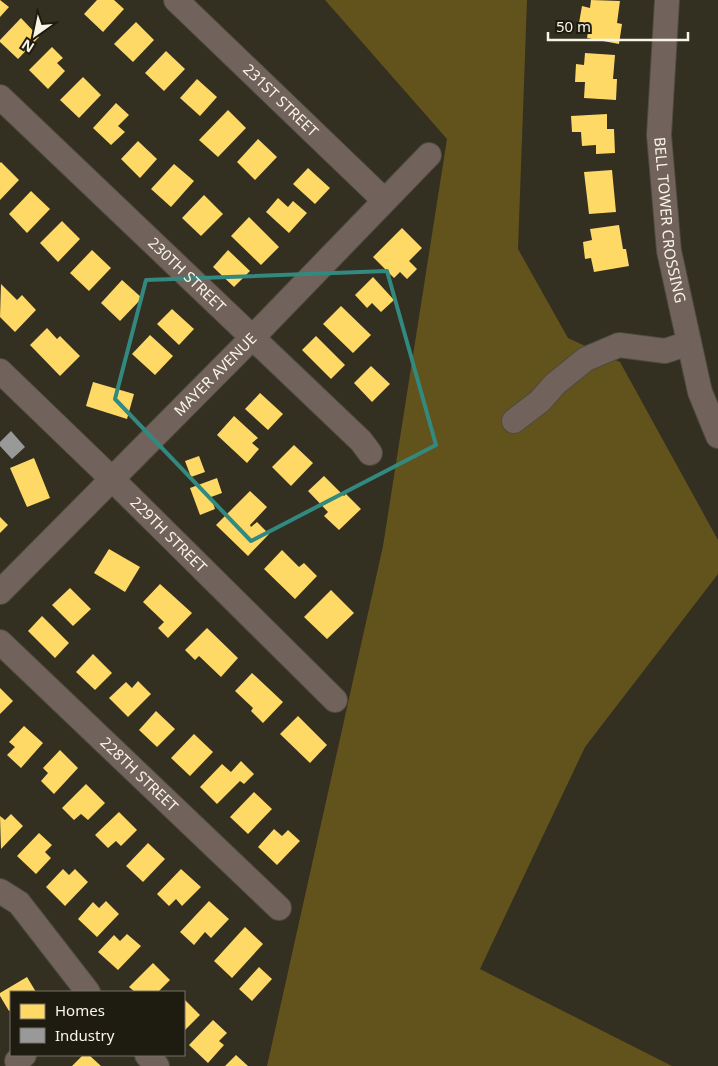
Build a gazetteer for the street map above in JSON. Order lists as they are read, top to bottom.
{
  "streets": {
    "street": [
      "231ST STREET",
      "BELL TOWER CROSSING",
      "230TH STREET",
      "MAYER AVENUE",
      "229TH STREET",
      "228TH STREET"
    ]
  },
  "crossings": [
    ["231ST STREET", "MAYER AVENUE"],
    ["230TH STREET", "MAYER AVENUE"],
    ["MAYER AVENUE", "229TH STREET"]
  ],
  "legend": ["Homes", "Industry"],
  "scale_bar": "50 m",
  "north": "bottom left"
}
